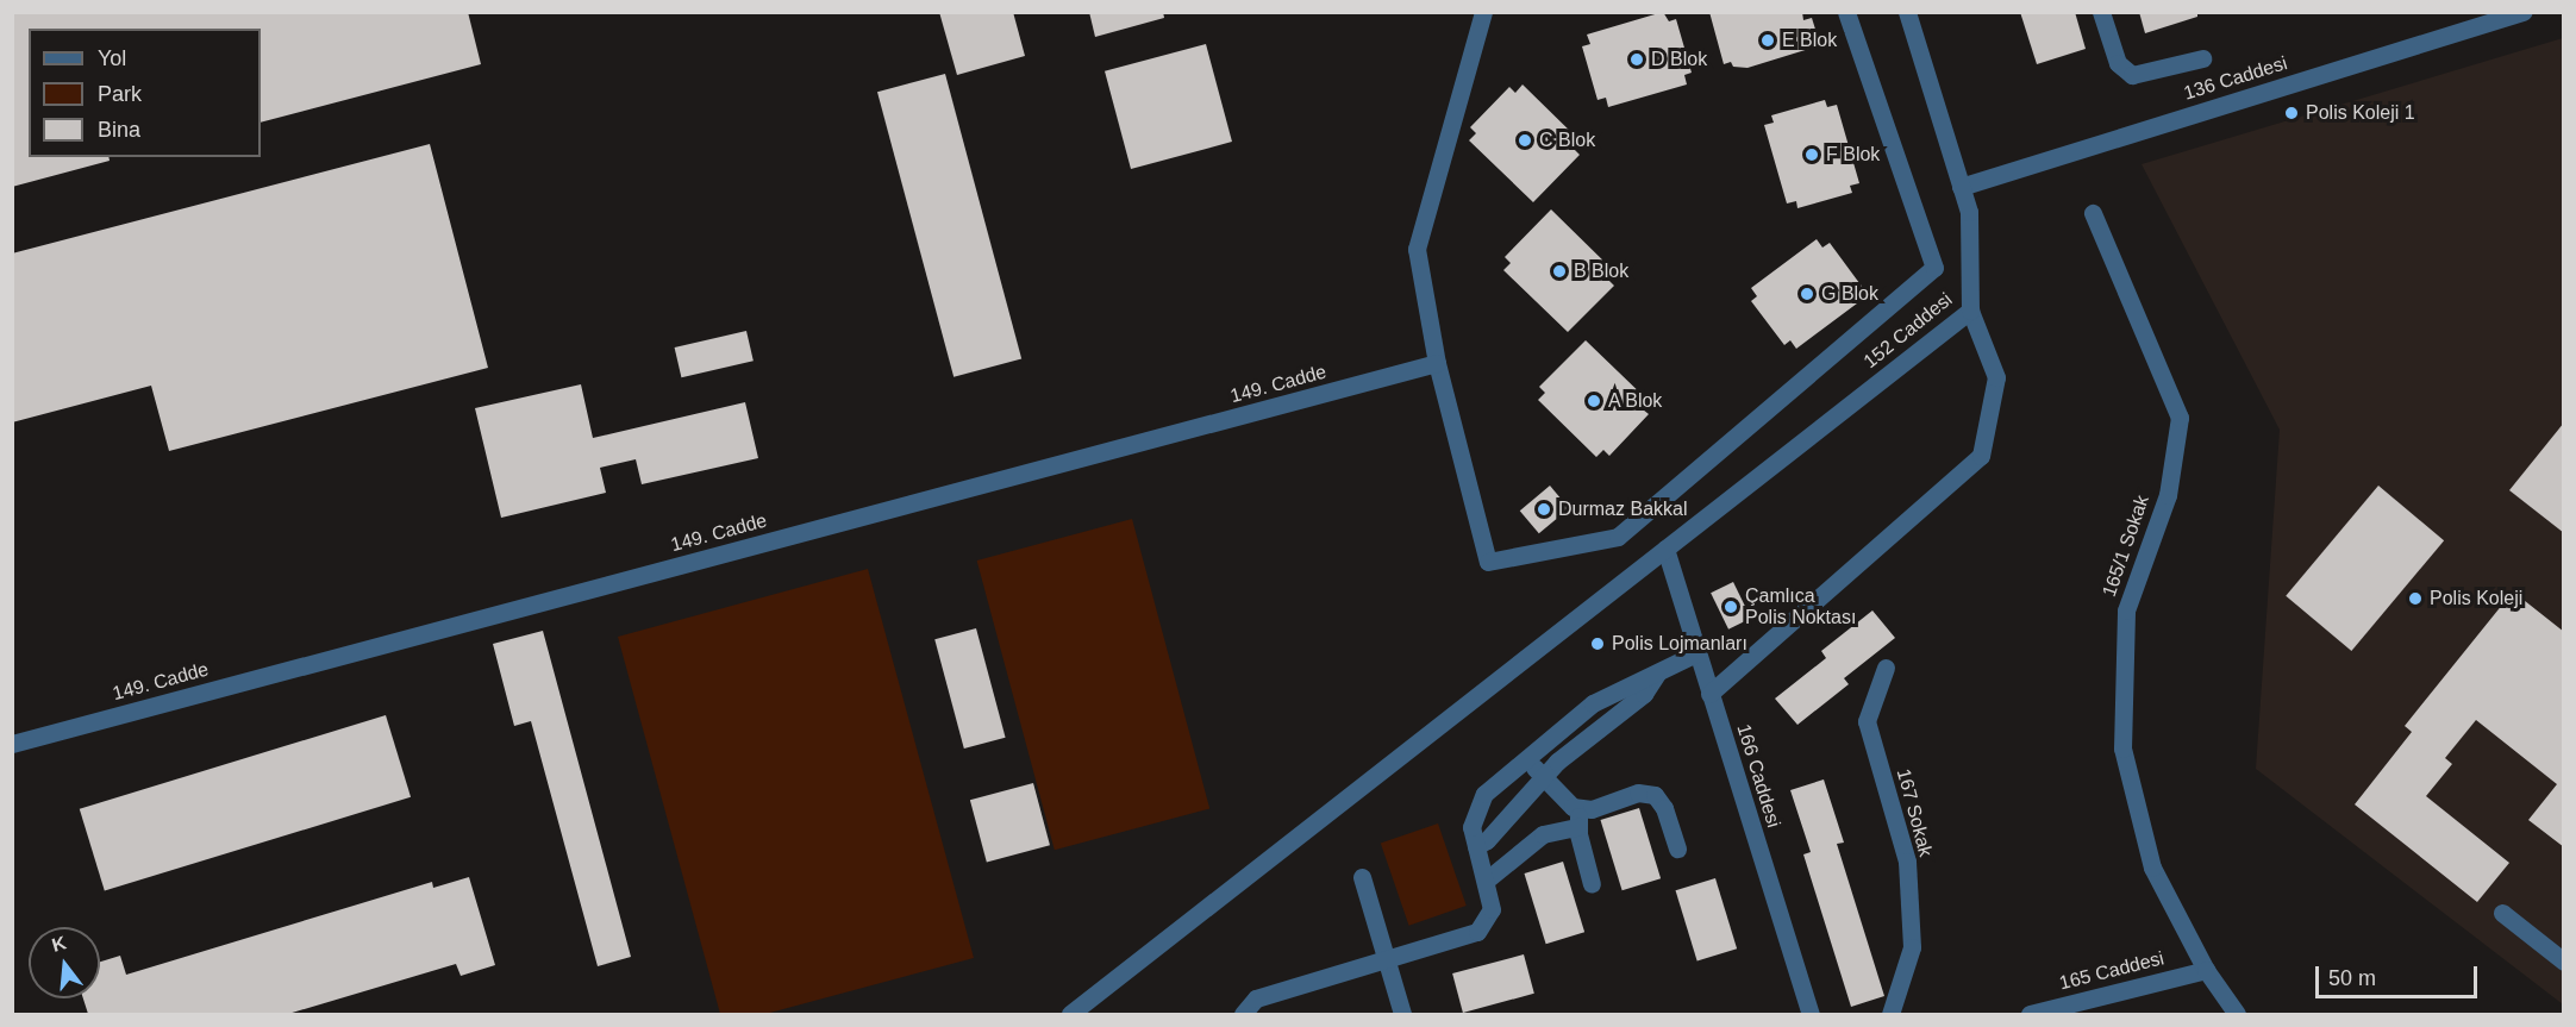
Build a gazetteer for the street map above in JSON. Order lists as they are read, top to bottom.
{
  "streets": {
    "street": [
      "136 Caddesi",
      "152 Caddesi",
      "149. Cadde",
      "165/1 Sokak",
      "166 Caddesi",
      "167 Sokak",
      "165 Caddesi"
    ]
  },
  "crossings": [
    ["136 Caddesi", "152 Caddesi"],
    ["152 Caddesi", "166 Caddesi"],
    ["165/1 Sokak", "165 Caddesi"]
  ],
  "places": [
    "E Blok",
    "D Blok",
    "Polis Koleji 1",
    "C Blok",
    "F Blok",
    "B Blok",
    "G Blok",
    "A Blok",
    "Durmaz Bakkal",
    "Polis Koleji",
    "Çamlıca Polis Noktası",
    "Polis Lojmanları"
  ],
  "legend": ["Yol", "Park", "Bina"],
  "scale_bar": "50 m",
  "north": "top"
}
